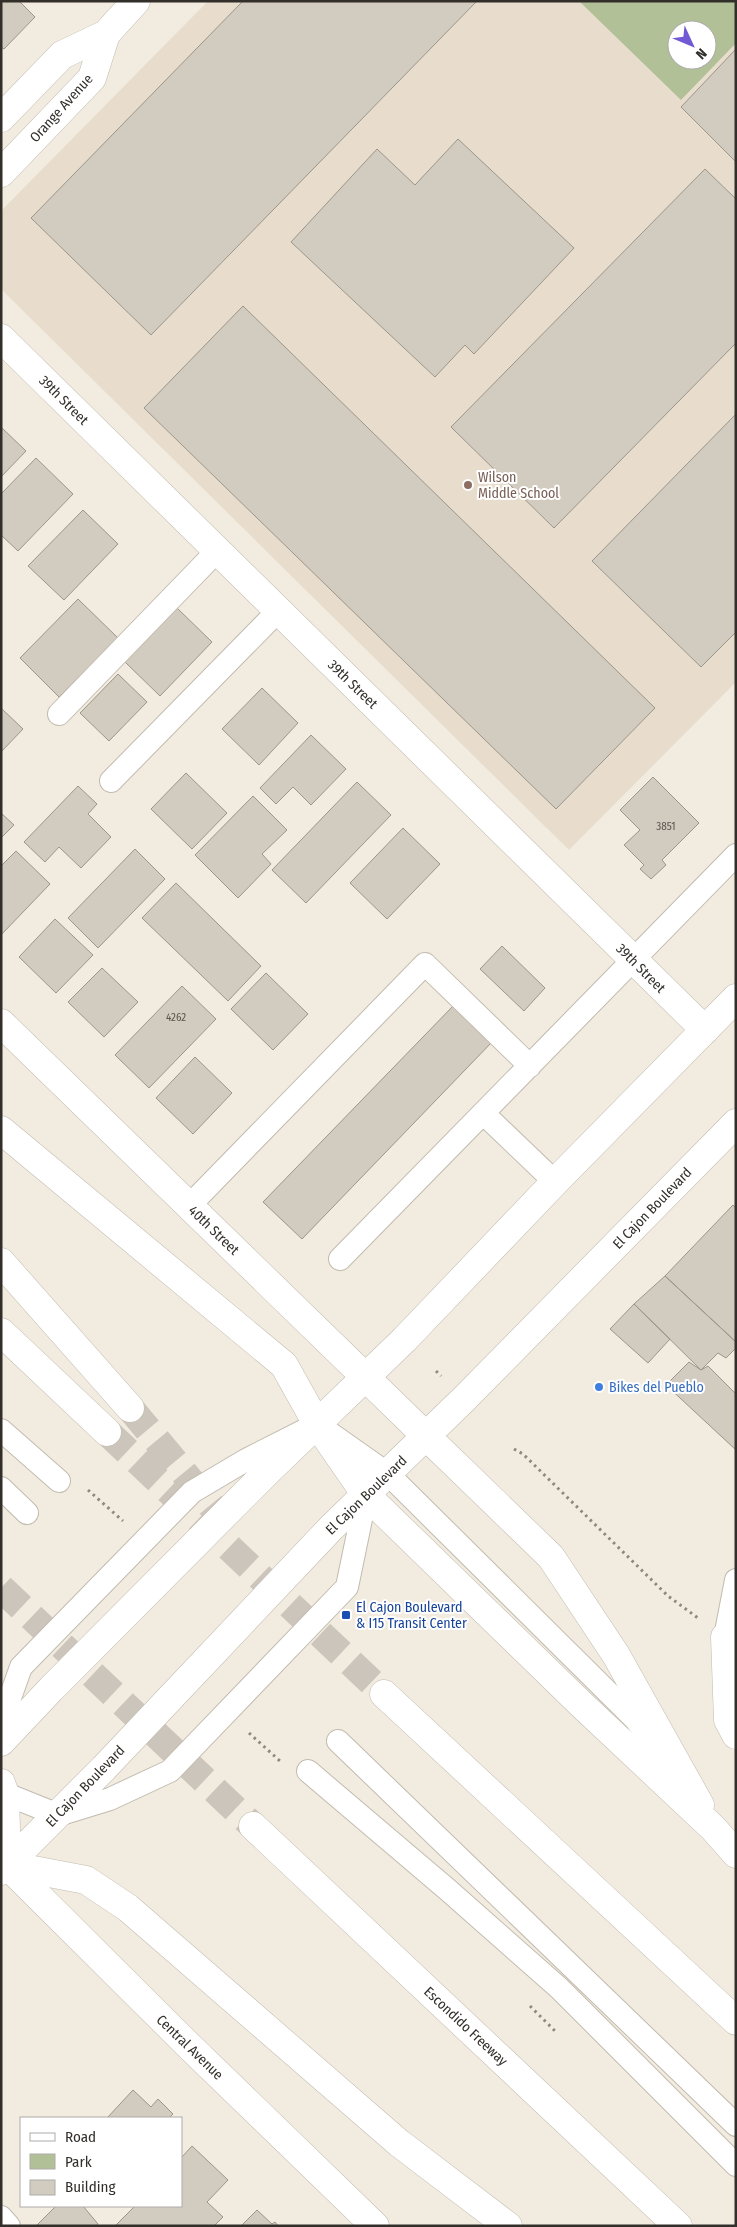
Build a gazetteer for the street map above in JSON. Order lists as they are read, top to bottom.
{
  "streets": {
    "main road": [
      "Orange Avenue",
      "39th Street",
      "El Cajon Boulevard",
      "40th Street",
      "Escondido Freeway",
      "Central Avenue"
    ]
  },
  "crossings": [
    ["El Cajon Boulevard", "40th Street"],
    ["El Cajon Boulevard", "Central Avenue"]
  ],
  "places": {
    "other": ["Wilson Middle School", "Bikes del Pueblo"],
    "transit": ["El Cajon Boulevard & I15 Transit Center"]
  },
  "house_numbers": ["3851", "4262"],
  "legend": ["Road", "Park", "Building"],
  "north": "bottom right"
}
